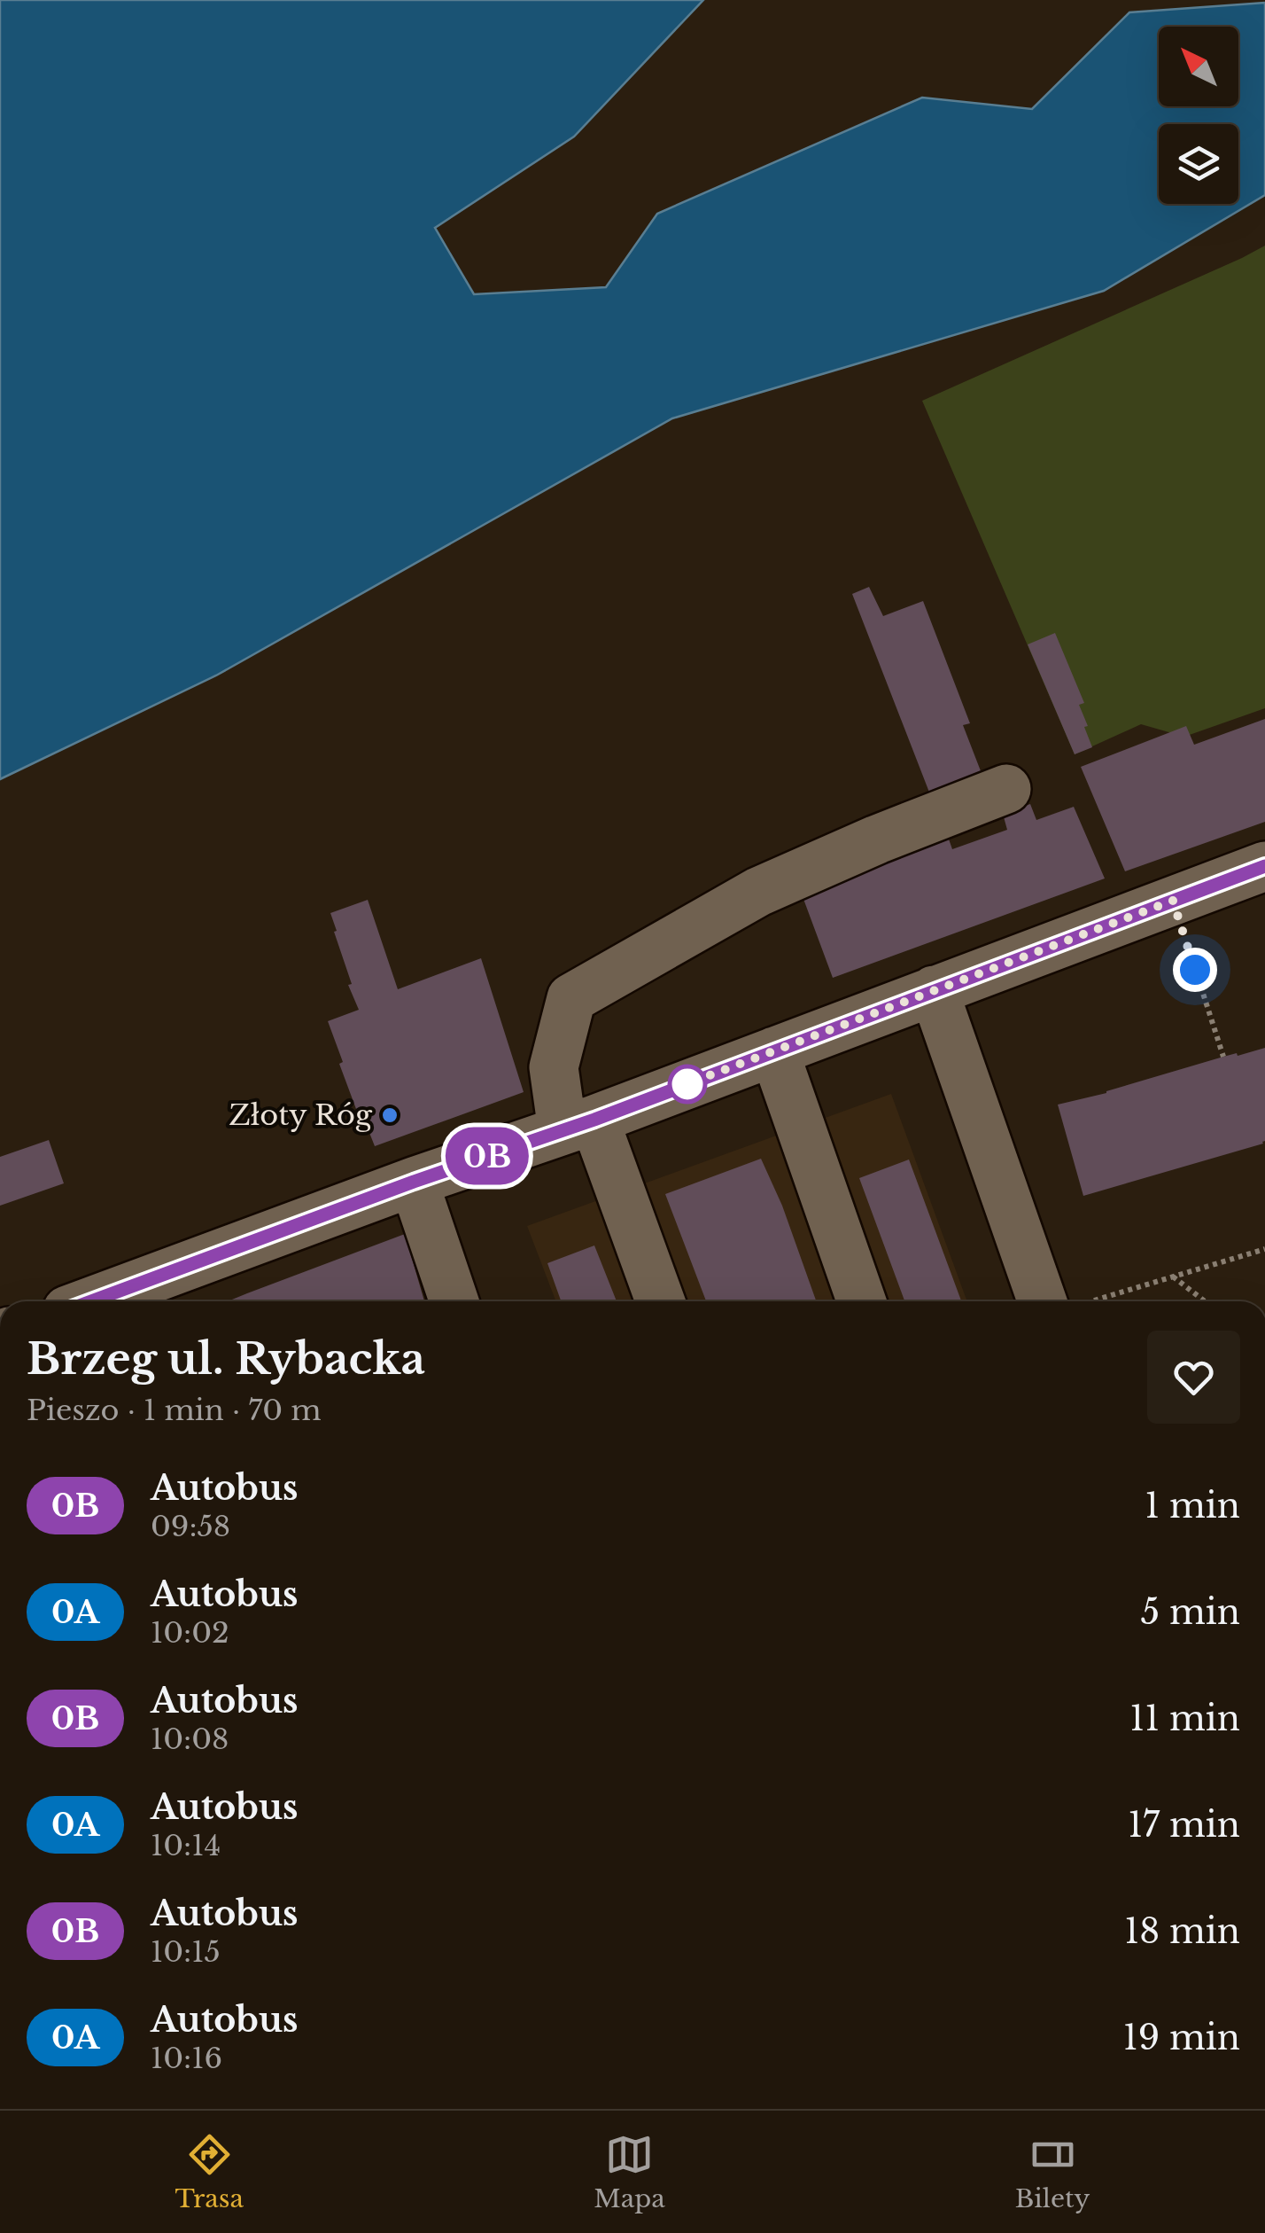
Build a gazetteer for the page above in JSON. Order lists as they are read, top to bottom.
{
  "places": ["Złoty Róg"],
  "lines": ["bus line 0B"],
  "north": "top left",
  "page": {
    "on_map": "0B",
    "heading": ["Brzeg ul. Rybacka", "Pieszo · 1 min · 70 m"],
    "list": [
      {
        "mark": "0B",
        "name": "Autobus",
        "note": "09:58",
        "value": "1 min"
      },
      {
        "mark": "0A",
        "name": "Autobus",
        "note": "10:02",
        "value": "5 min"
      },
      {
        "mark": "0B",
        "name": "Autobus",
        "note": "10:08",
        "value": "11 min"
      },
      {
        "mark": "0A",
        "name": "Autobus",
        "note": "10:14",
        "value": "17 min"
      },
      {
        "mark": "0B",
        "name": "Autobus",
        "note": "10:15",
        "value": "18 min"
      },
      {
        "mark": "0A",
        "name": "Autobus",
        "note": "10:16",
        "value": "19 min"
      }
    ],
    "tabs": ["Trasa", "Mapa", "Bilety"]
  }
}
